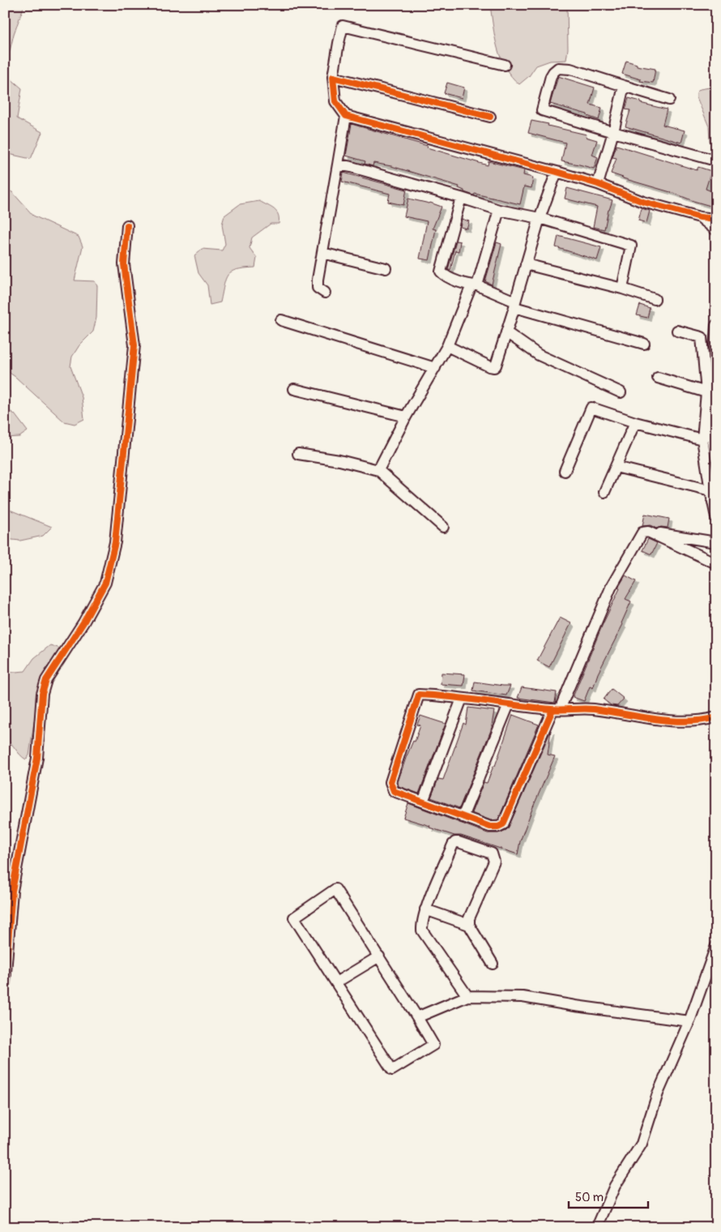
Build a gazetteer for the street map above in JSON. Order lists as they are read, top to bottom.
{
  "scale_bar": "50 m"
}
